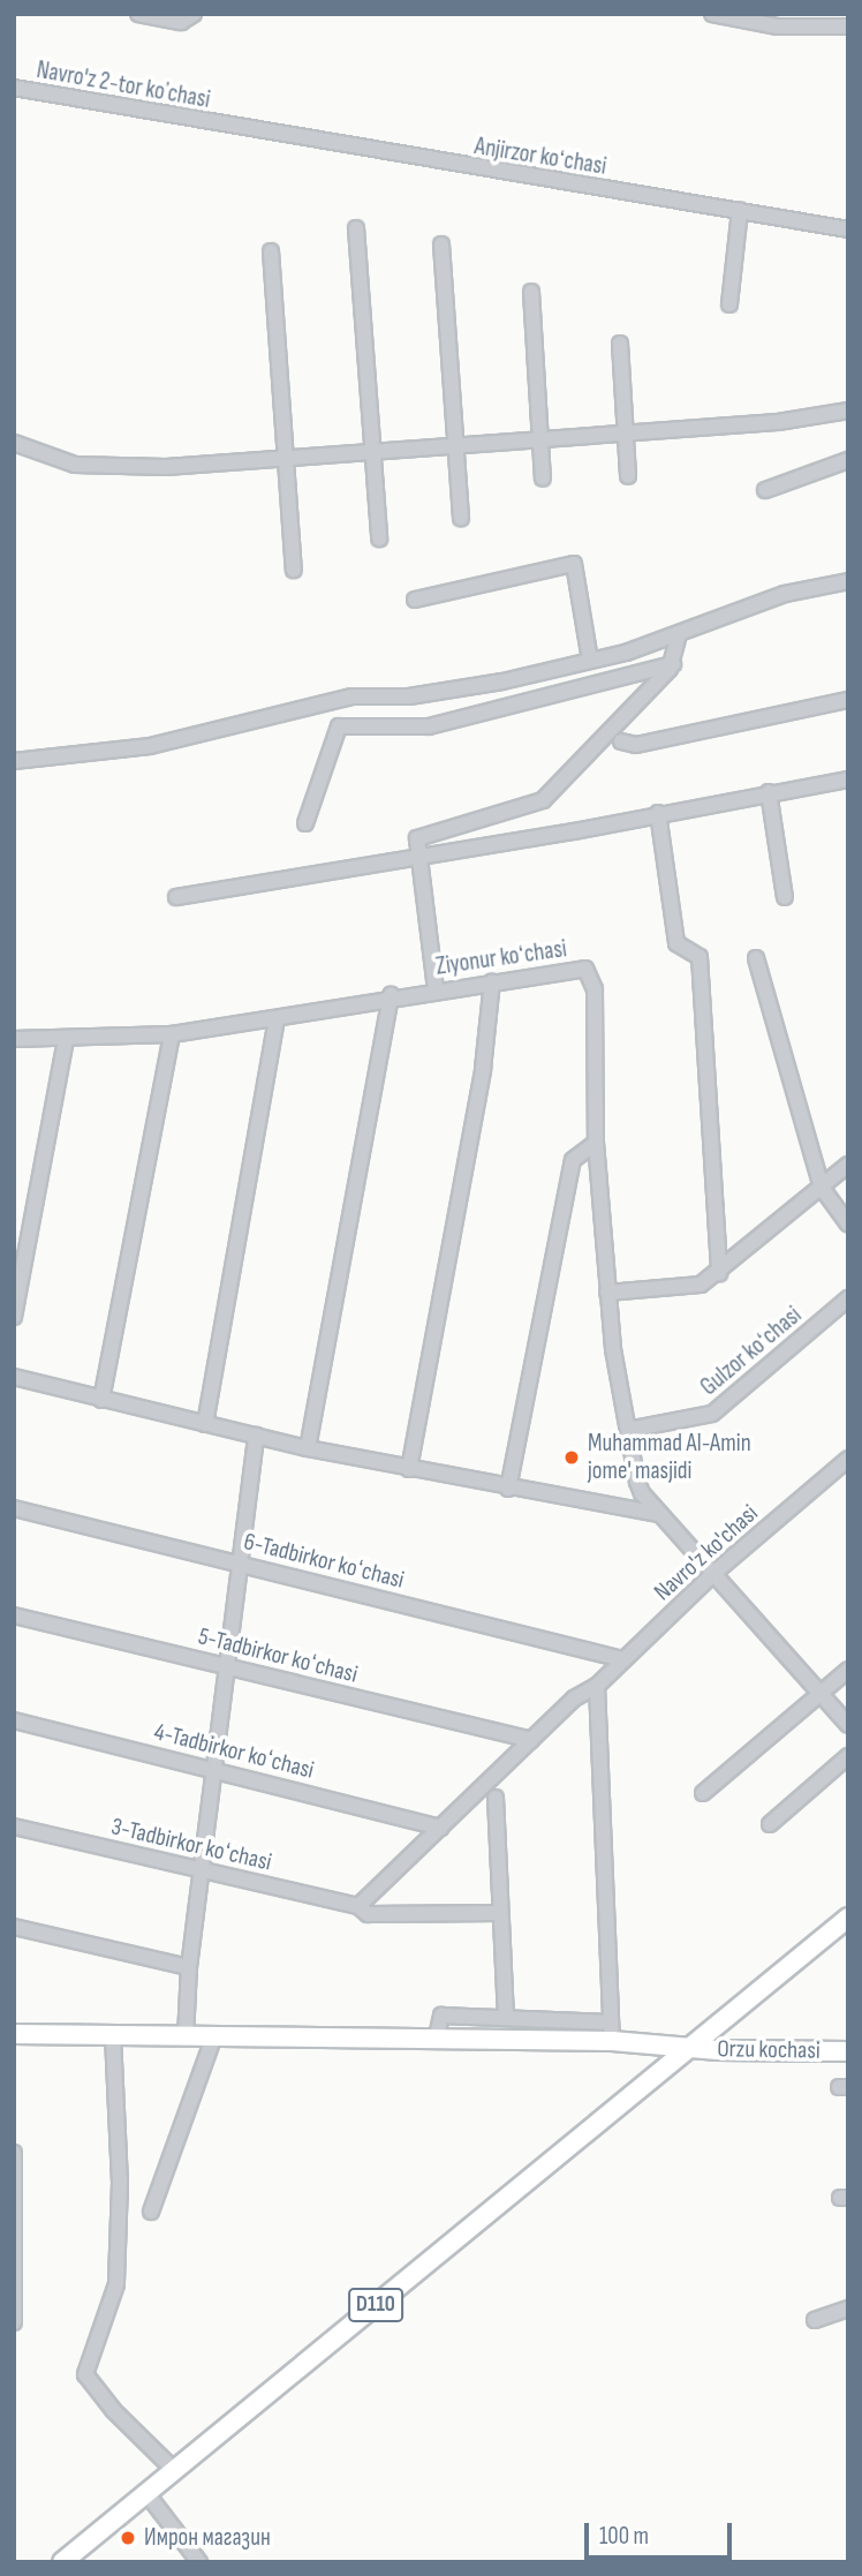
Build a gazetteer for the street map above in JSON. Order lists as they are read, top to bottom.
{
  "streets": {
    "main road": ["Orzu kochasi", "D110"],
    "street": [
      "Anjirzor koʻchasi",
      "Ziyonur koʻchasi",
      "Gulzor koʻchasi",
      "Navro'z ko'chasi",
      "6-Tadbirkor koʻchasi",
      "5-Tadbirkor koʻchasi",
      "4-Tadbirkor koʻchasi",
      "3-Tadbirkor koʻchasi"
    ]
  },
  "crossings": [
    ["Ziyonur koʻchasi", "Gulzor koʻchasi"],
    ["Ziyonur koʻchasi", "Navro'z ko'chasi"],
    ["Navro'z ko'chasi", "6-Tadbirkor koʻchasi"],
    ["Navro'z ko'chasi", "5-Tadbirkor koʻchasi"],
    ["Navro'z ko'chasi", "4-Tadbirkor koʻchasi"],
    ["Navro'z ko'chasi", "3-Tadbirkor koʻchasi"],
    ["Orzu kochasi", "D110"]
  ],
  "places": ["Muhammad Al-Amin jome' masjidi", "Имрон магазин"],
  "scale_bar": "100 m"
}
